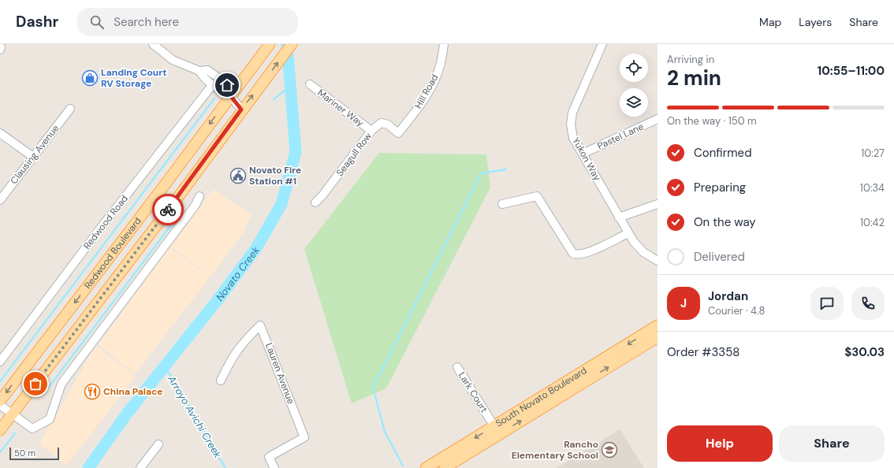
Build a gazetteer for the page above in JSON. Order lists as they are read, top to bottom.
{
  "streets": {
    "main road": ["Redwood Boulevard", "South Novato Boulevard"],
    "street": [
      "Hill Road",
      "Mariner Way",
      "Pastel Lane",
      "Clausing Avenue",
      "Seagull Row",
      "Yukon Way",
      "Redwood Road",
      "Lauren Avenue",
      "Lark Court"
    ]
  },
  "crossings": [
    ["Hill Road", "Seagull Row"],
    ["Mariner Way", "Seagull Row"],
    ["Pastel Lane", "Yukon Way"],
    ["Lark Court", "South Novato Boulevard"]
  ],
  "water": ["Novato Creek", "Arroyo Avichi Creek"],
  "places": {
    "shop": ["Landing Court RV Storage"],
    "public building": ["Novato Fire Station #1"],
    "restaurant": ["China Palace"],
    "school or university": ["Rancho Elementary School"]
  },
  "scale_bar": "50 m",
  "page": {
    "header": "Dashr",
    "search": "Search here",
    "nav": ["Map", "Layers", "Share"],
    "heading": ["2 min", "Arriving in", "10:55–11:00"],
    "panel": [
      "Jordan",
      "Courier · 4.8",
      "Order #3358",
      "$30.03"
    ],
    "bar": "On the way · 150 m",
    "list": [
      ["Confirmed", "10:27"],
      ["Preparing", "10:34"],
      ["On the way", "10:42"],
      "Delivered"
    ],
    "round": "J",
    "buttons": ["Help", "Share"],
    "scale": "50 m"
  }
}
